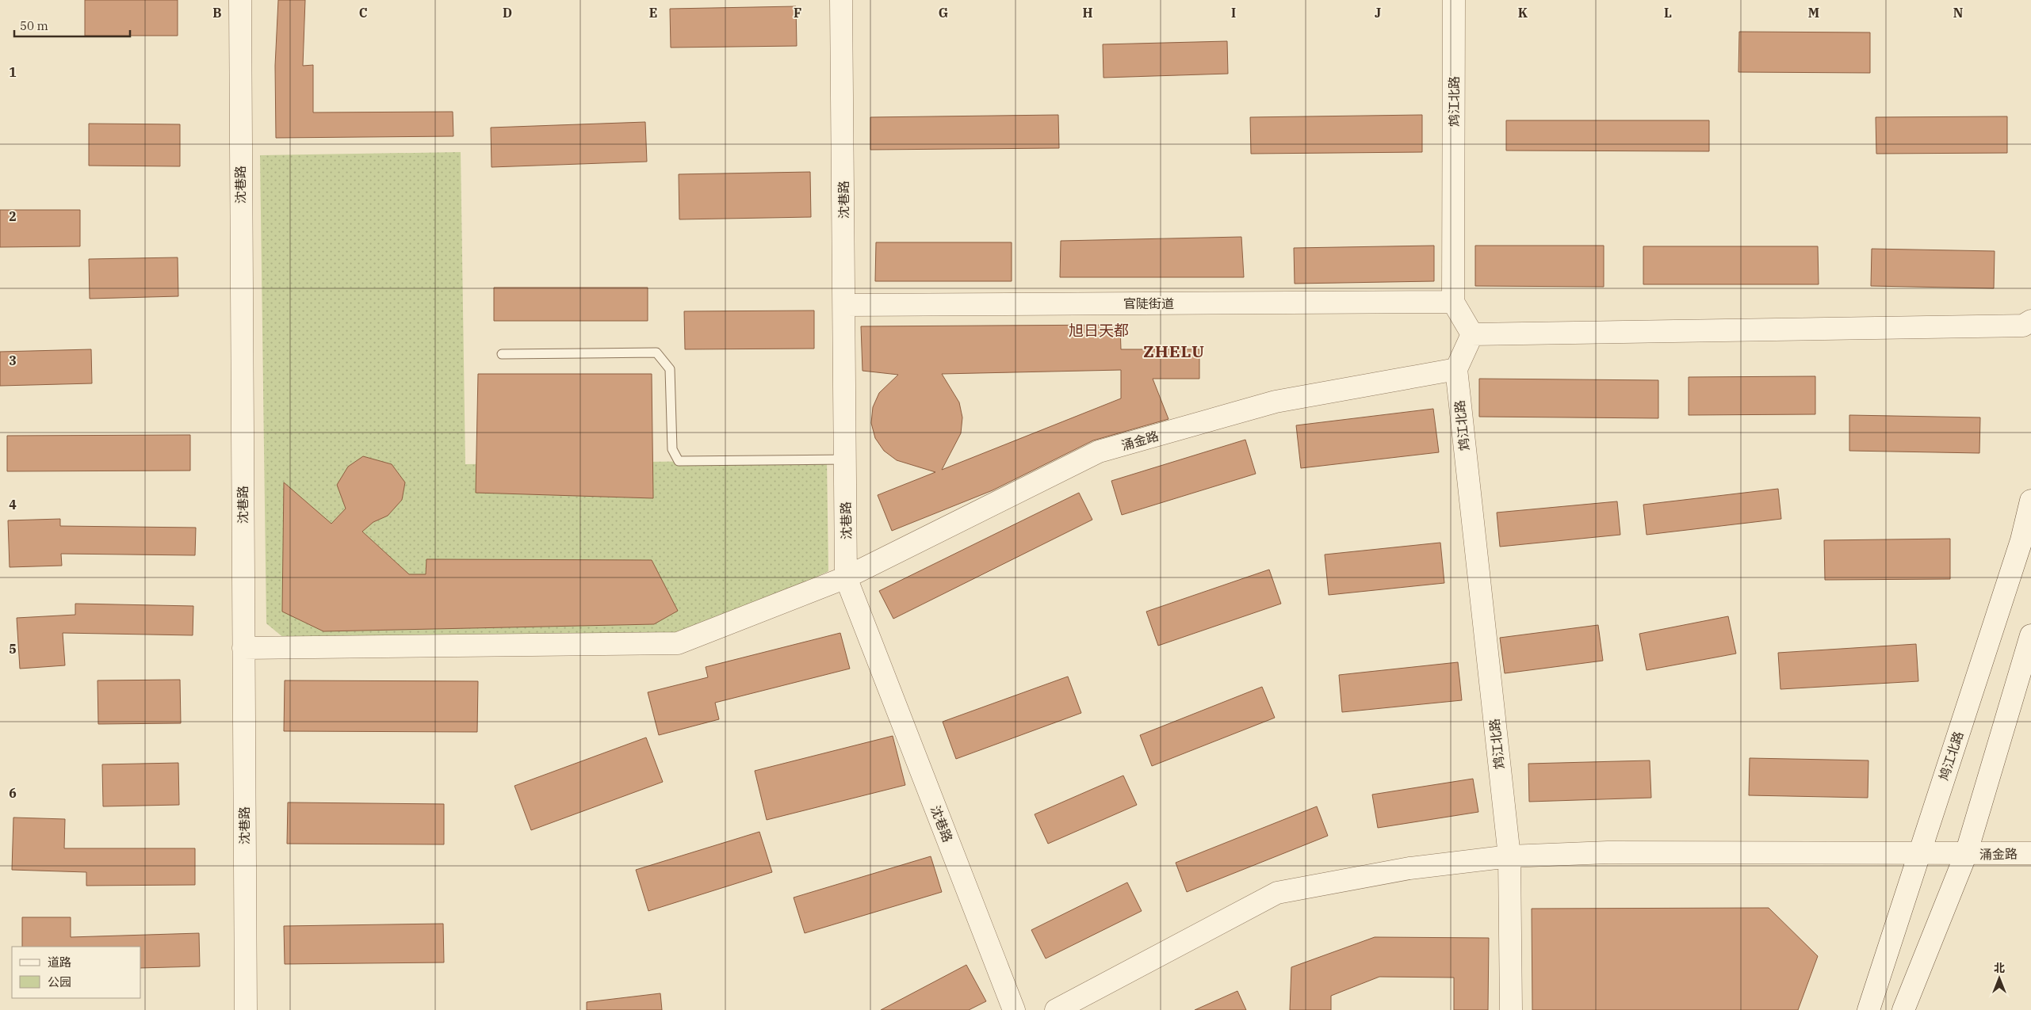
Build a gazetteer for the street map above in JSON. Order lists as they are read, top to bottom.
{
  "streets": {
    "street": [
      "鸩江北路",
      "沈巷路",
      "官陡街道",
      "涌金路",
      "鸠江北路"
    ]
  },
  "crossings": [
    ["鸩江北路", "官陡街道"],
    ["鸩江北路", "涌金路"],
    ["沈巷路", "官陡街道"],
    ["沈巷路", "涌金路"],
    ["涌金路", "鸠江北路"]
  ],
  "districts": ["旭日天都", "ZHELU"],
  "legend": ["道路", "公园"],
  "scale_bar": "50 m",
  "north": "top",
  "grid": {
    "columns": [
      "B",
      "C",
      "D",
      "E",
      "F",
      "G",
      "H",
      "I",
      "J",
      "K",
      "L",
      "M",
      "N"
    ],
    "rows": [
      "1",
      "2",
      "3",
      "4",
      "5",
      "6"
    ]
  }
}
